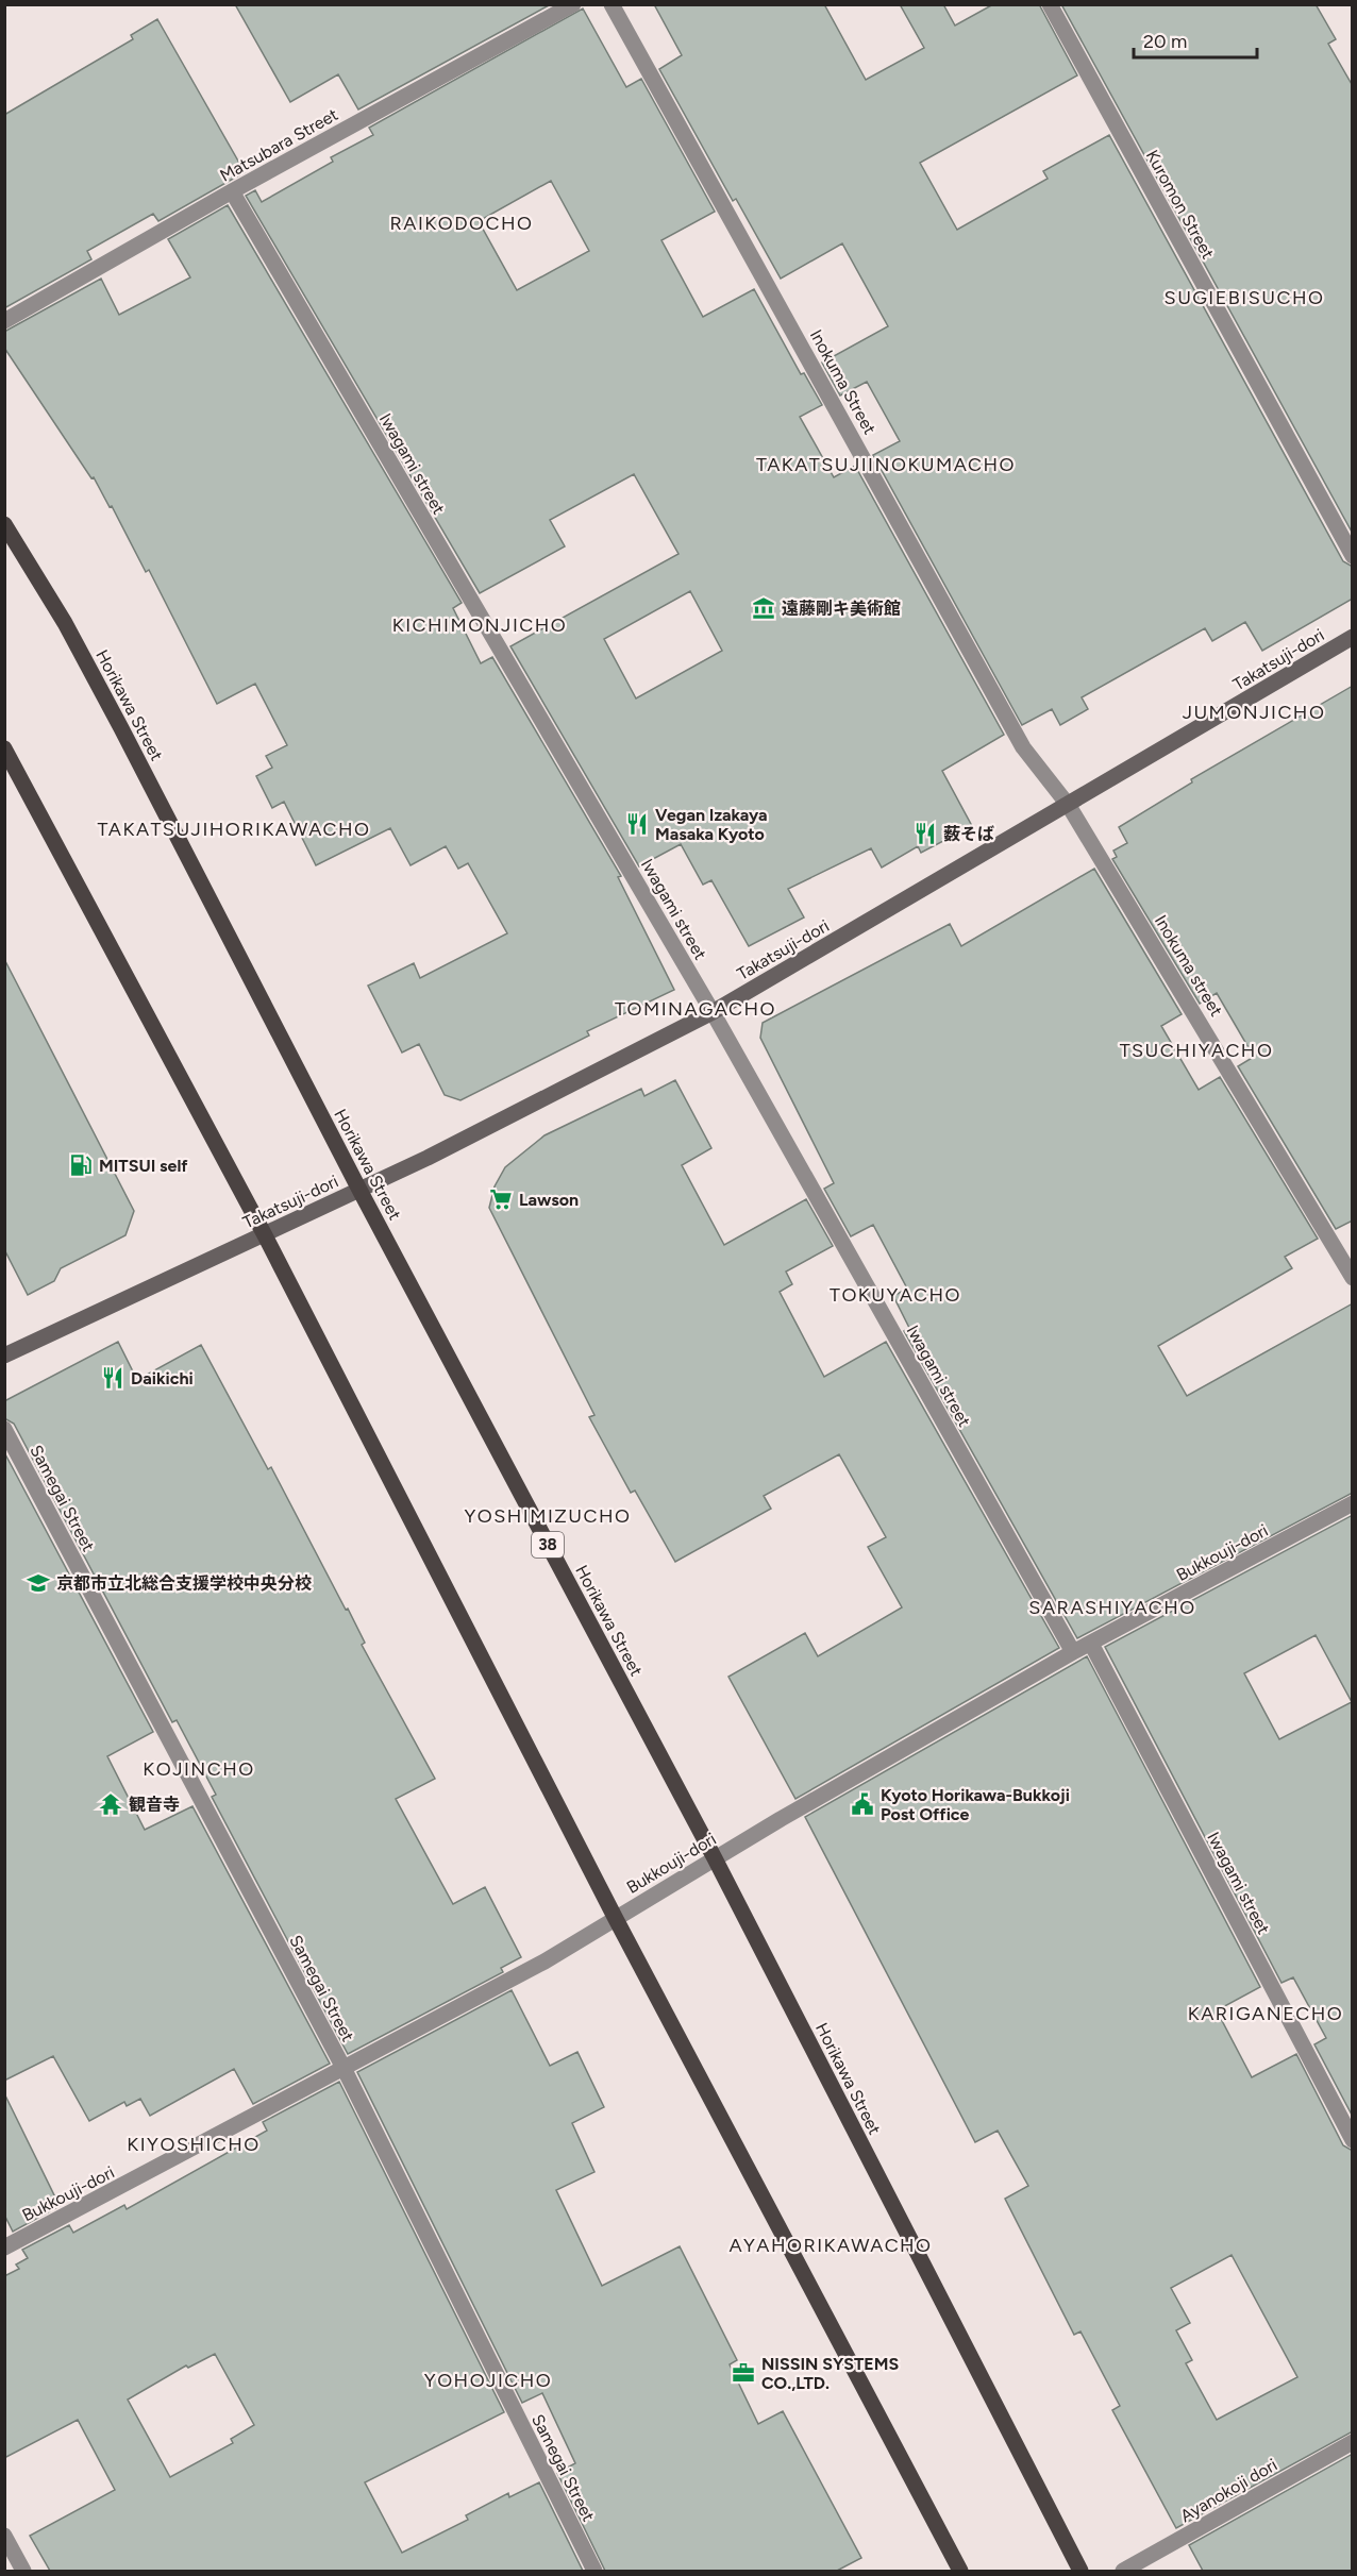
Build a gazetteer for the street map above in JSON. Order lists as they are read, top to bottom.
{
  "streets": {
    "main road": ["Horikawa Street", "38"],
    "street": [
      "Matsubara Street",
      "Kuromon Street",
      "Inokuma Street",
      "Iwagami street",
      "Takatsuji-dori",
      "Inokuma street",
      "Samegai Street",
      "Bukkouji-dori",
      "Ayanokoji dori"
    ]
  },
  "crossings": [
    ["Matsubara Street", "Iwagami street"],
    ["Inokuma Street", "Takatsuji-dori"],
    ["Inokuma Street", "Inokuma street"],
    ["Iwagami street", "Takatsuji-dori"],
    ["Iwagami street", "Bukkouji-dori"],
    ["Takatsuji-dori", "Horikawa Street"],
    ["Takatsuji-dori", "Inokuma street"],
    ["Horikawa Street", "Bukkouji-dori"],
    ["Samegai Street", "Bukkouji-dori"]
  ],
  "districts": [
    "RAIKODOCHO",
    "SUGIEBISUCHO",
    "TAKATSUJIINOKUMACHO",
    "KICHIMONJICHO",
    "JUMONJICHO",
    "TAKATSUJIHORIKAWACHO",
    "TOMINAGACHO",
    "TSUCHIYACHO",
    "TOKUYACHO",
    "YOSHIMIZUCHO",
    "SARASHIYACHO",
    "KOJINCHO",
    "KARIGANECHO",
    "KIYOSHICHO",
    "AYAHORIKAWACHO",
    "YOHOJICHO"
  ],
  "places": {
    "museum": ["遠藤剛キ美術館"],
    "restaurant": ["Vegan Izakaya Masaka Kyoto", "薮そば", "Daikichi"],
    "fuel station": ["MITSUI self"],
    "supermarket": ["Lawson"],
    "school or university": ["京都市立北総合支援学校中央分校"],
    "temple": ["観音寺"],
    "public building": ["Kyoto Horikawa-Bukkoji Post Office"],
    "office": ["NISSIN SYSTEMS CO.,LTD."]
  },
  "scale_bar": "20 m"
}
